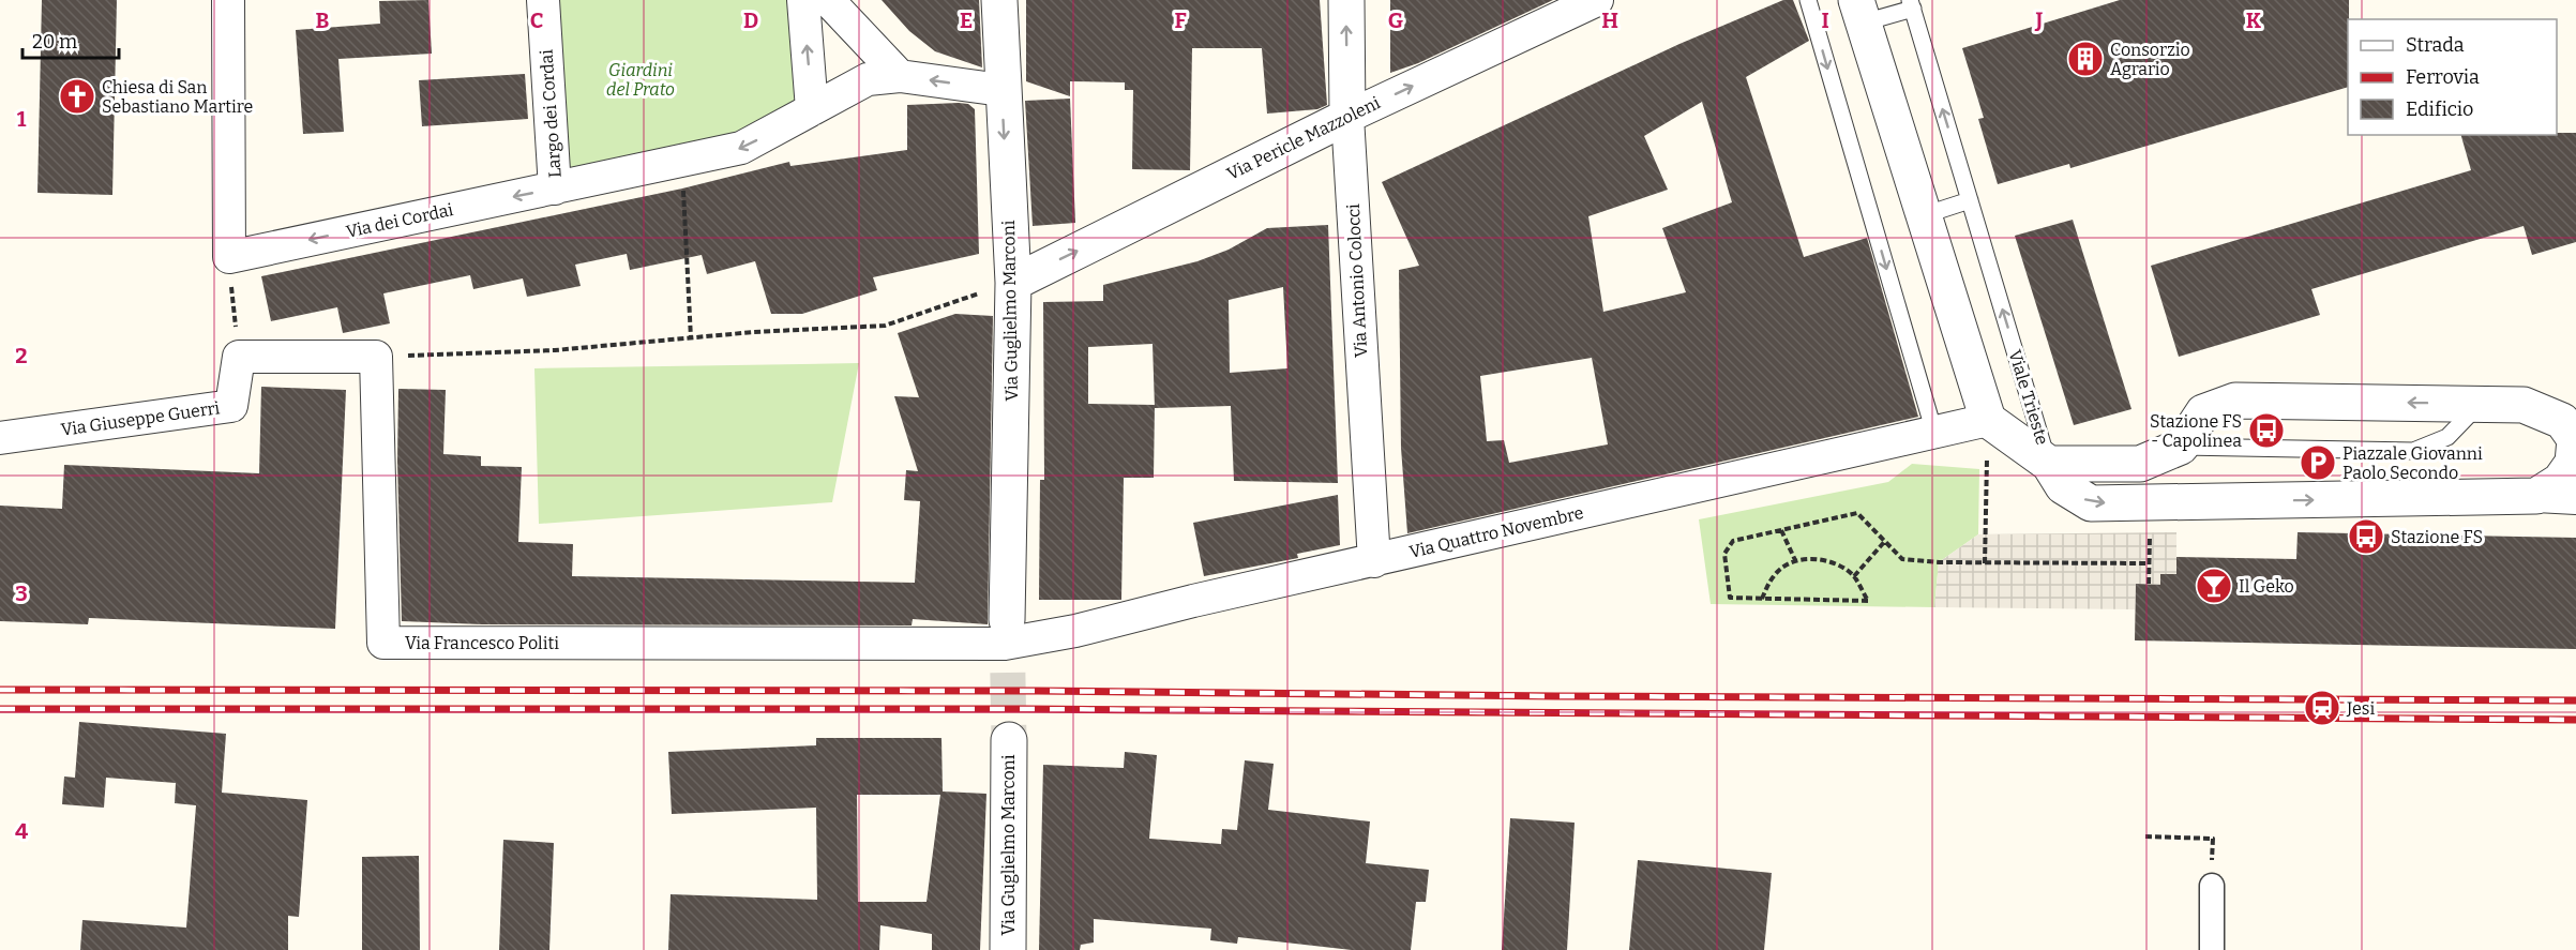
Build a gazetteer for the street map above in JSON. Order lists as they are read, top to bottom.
{
  "streets": {
    "street": [
      "Largo dei Cordai",
      "Via Pericle Mazzoleni",
      "Via dei Cordai",
      "Via Antonio Colocci",
      "Via Guglielmo Marconi",
      "Viale Trieste",
      "Via Giuseppe Guerri",
      "Via Quattro Novembre",
      "Via Francesco Politi"
    ]
  },
  "crossings": [
    ["Largo dei Cordai", "Via dei Cordai"],
    ["Via Pericle Mazzoleni", "Via Antonio Colocci"],
    ["Via Pericle Mazzoleni", "Via Guglielmo Marconi"],
    ["Via dei Cordai", "Via Guglielmo Marconi"],
    ["Via Antonio Colocci", "Via Quattro Novembre"],
    ["Via Guglielmo Marconi", "Via Quattro Novembre"],
    ["Via Guglielmo Marconi", "Via Francesco Politi"],
    ["Viale Trieste", "Via Quattro Novembre"],
    ["Via Quattro Novembre", "Via Francesco Politi"]
  ],
  "one_way": ["Via Pericle Mazzoleni", "Via dei Cordai"],
  "parks": ["Giardini del Prato"],
  "places": {
    "building": ["Consorzio Agrario"],
    "church": ["Chiesa di San Sebastiano Martire"],
    "bus stop": ["Stazione FS - Capolinea", "Stazione FS"],
    "parking": ["Piazzale Giovanni Paolo Secondo"],
    "bar": ["Il Geko"],
    "station": ["Jesi"]
  },
  "legend": ["Strada", "Ferrovia", "Edificio"],
  "scale_bar": "20 m",
  "grid": {
    "columns": [
      "B",
      "C",
      "D",
      "E",
      "F",
      "G",
      "H",
      "I",
      "J",
      "K"
    ],
    "rows": [
      "1",
      "2",
      "3",
      "4"
    ]
  }
}
